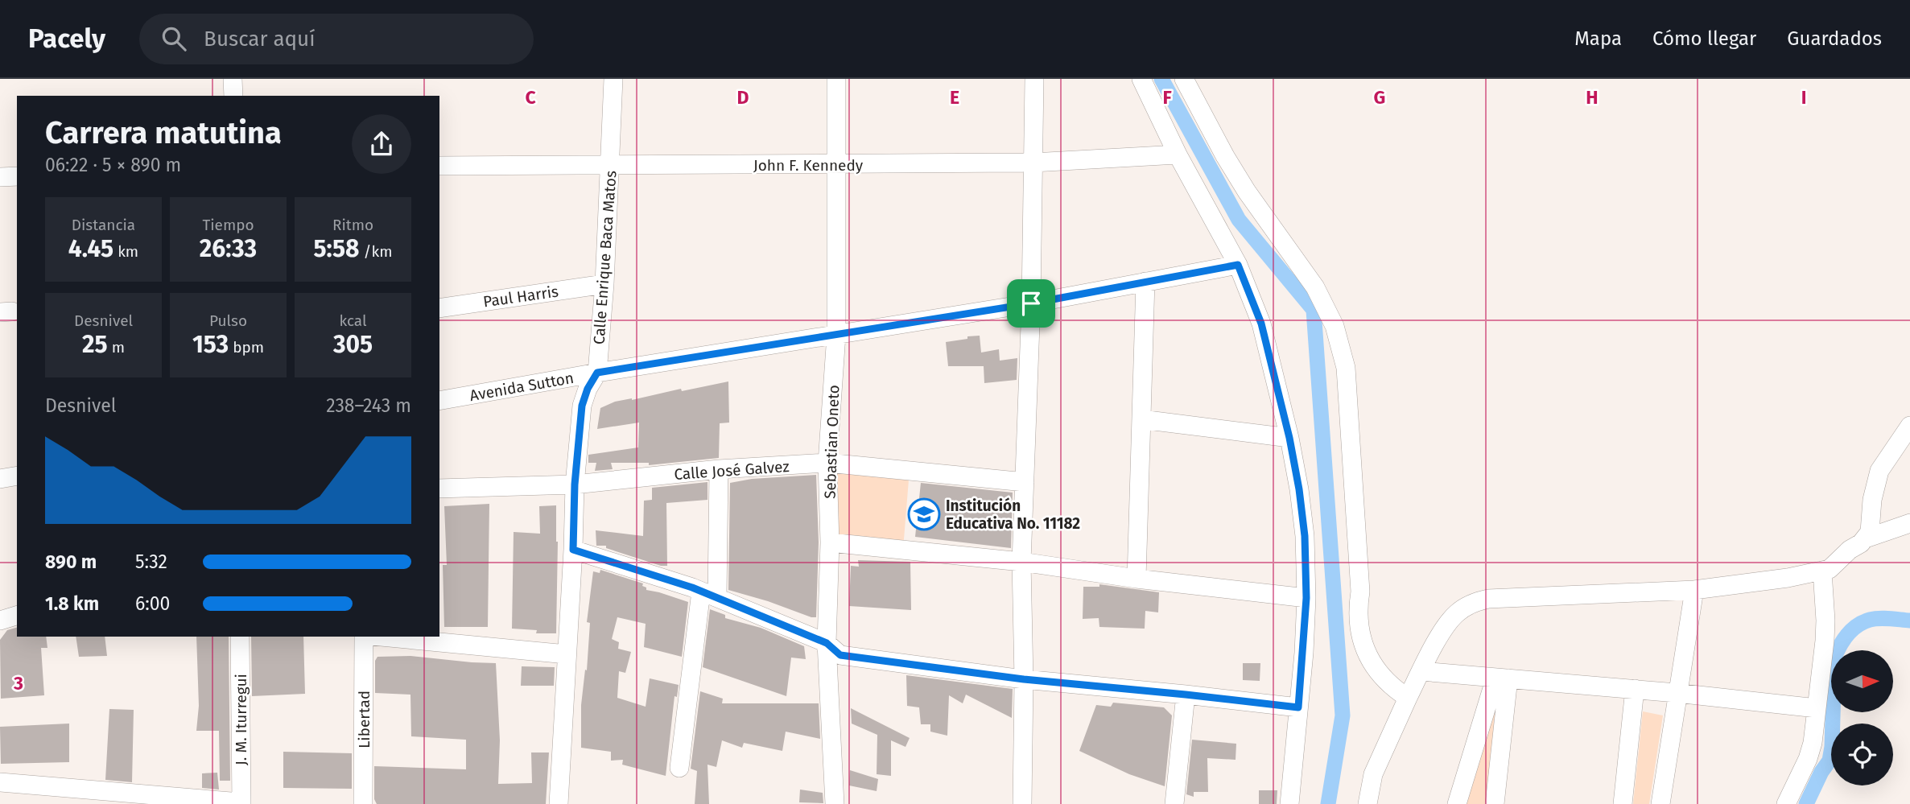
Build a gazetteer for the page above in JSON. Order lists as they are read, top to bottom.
{
  "streets": {
    "street": [
      "John F. Kennedy",
      "Calle Enrique Baca Matos",
      "Paul Harris",
      "Avenida Sutton",
      "Sebastian Oneto",
      "Calle José Galvez",
      "J. M. Iturregui",
      "Libertad"
    ]
  },
  "crossings": [
    ["John F. Kennedy", "Calle Enrique Baca Matos"],
    ["John F. Kennedy", "Sebastian Oneto"],
    ["Calle Enrique Baca Matos", "Paul Harris"],
    ["Calle Enrique Baca Matos", "Avenida Sutton"],
    ["Calle Enrique Baca Matos", "Calle José Galvez"],
    ["Avenida Sutton", "Sebastian Oneto"],
    ["Sebastian Oneto", "Calle José Galvez"]
  ],
  "places": {
    "school or university": ["Institución Educativa No. 11182"]
  },
  "north": "right",
  "page": {
    "header": "Pacely",
    "search": "Buscar aquí",
    "nav": ["Mapa", "Cómo llegar", "Guardados"],
    "heading": ["Carrera matutina", "06:22 · 5 × 890 m"],
    "stats": [
      ["Distancia", "4.45 km"],
      ["Tiempo", "26:33"],
      ["Ritmo", "5:58 /km"],
      ["Desnivel", "25 m"],
      ["Pulso", "153 bpm"],
      ["kcal", "305"]
    ],
    "chart": ["Desnivel", "238–243 m"],
    "list": [
      {
        "name": "890 m",
        "note": "5:32"
      },
      {
        "name": "1.8 km",
        "note": "6:00"
      }
    ]
  },
  "grid": {
    "columns": [
      "C",
      "D",
      "E",
      "F",
      "G",
      "H",
      "I"
    ],
    "rows": ["3"]
  }
}
